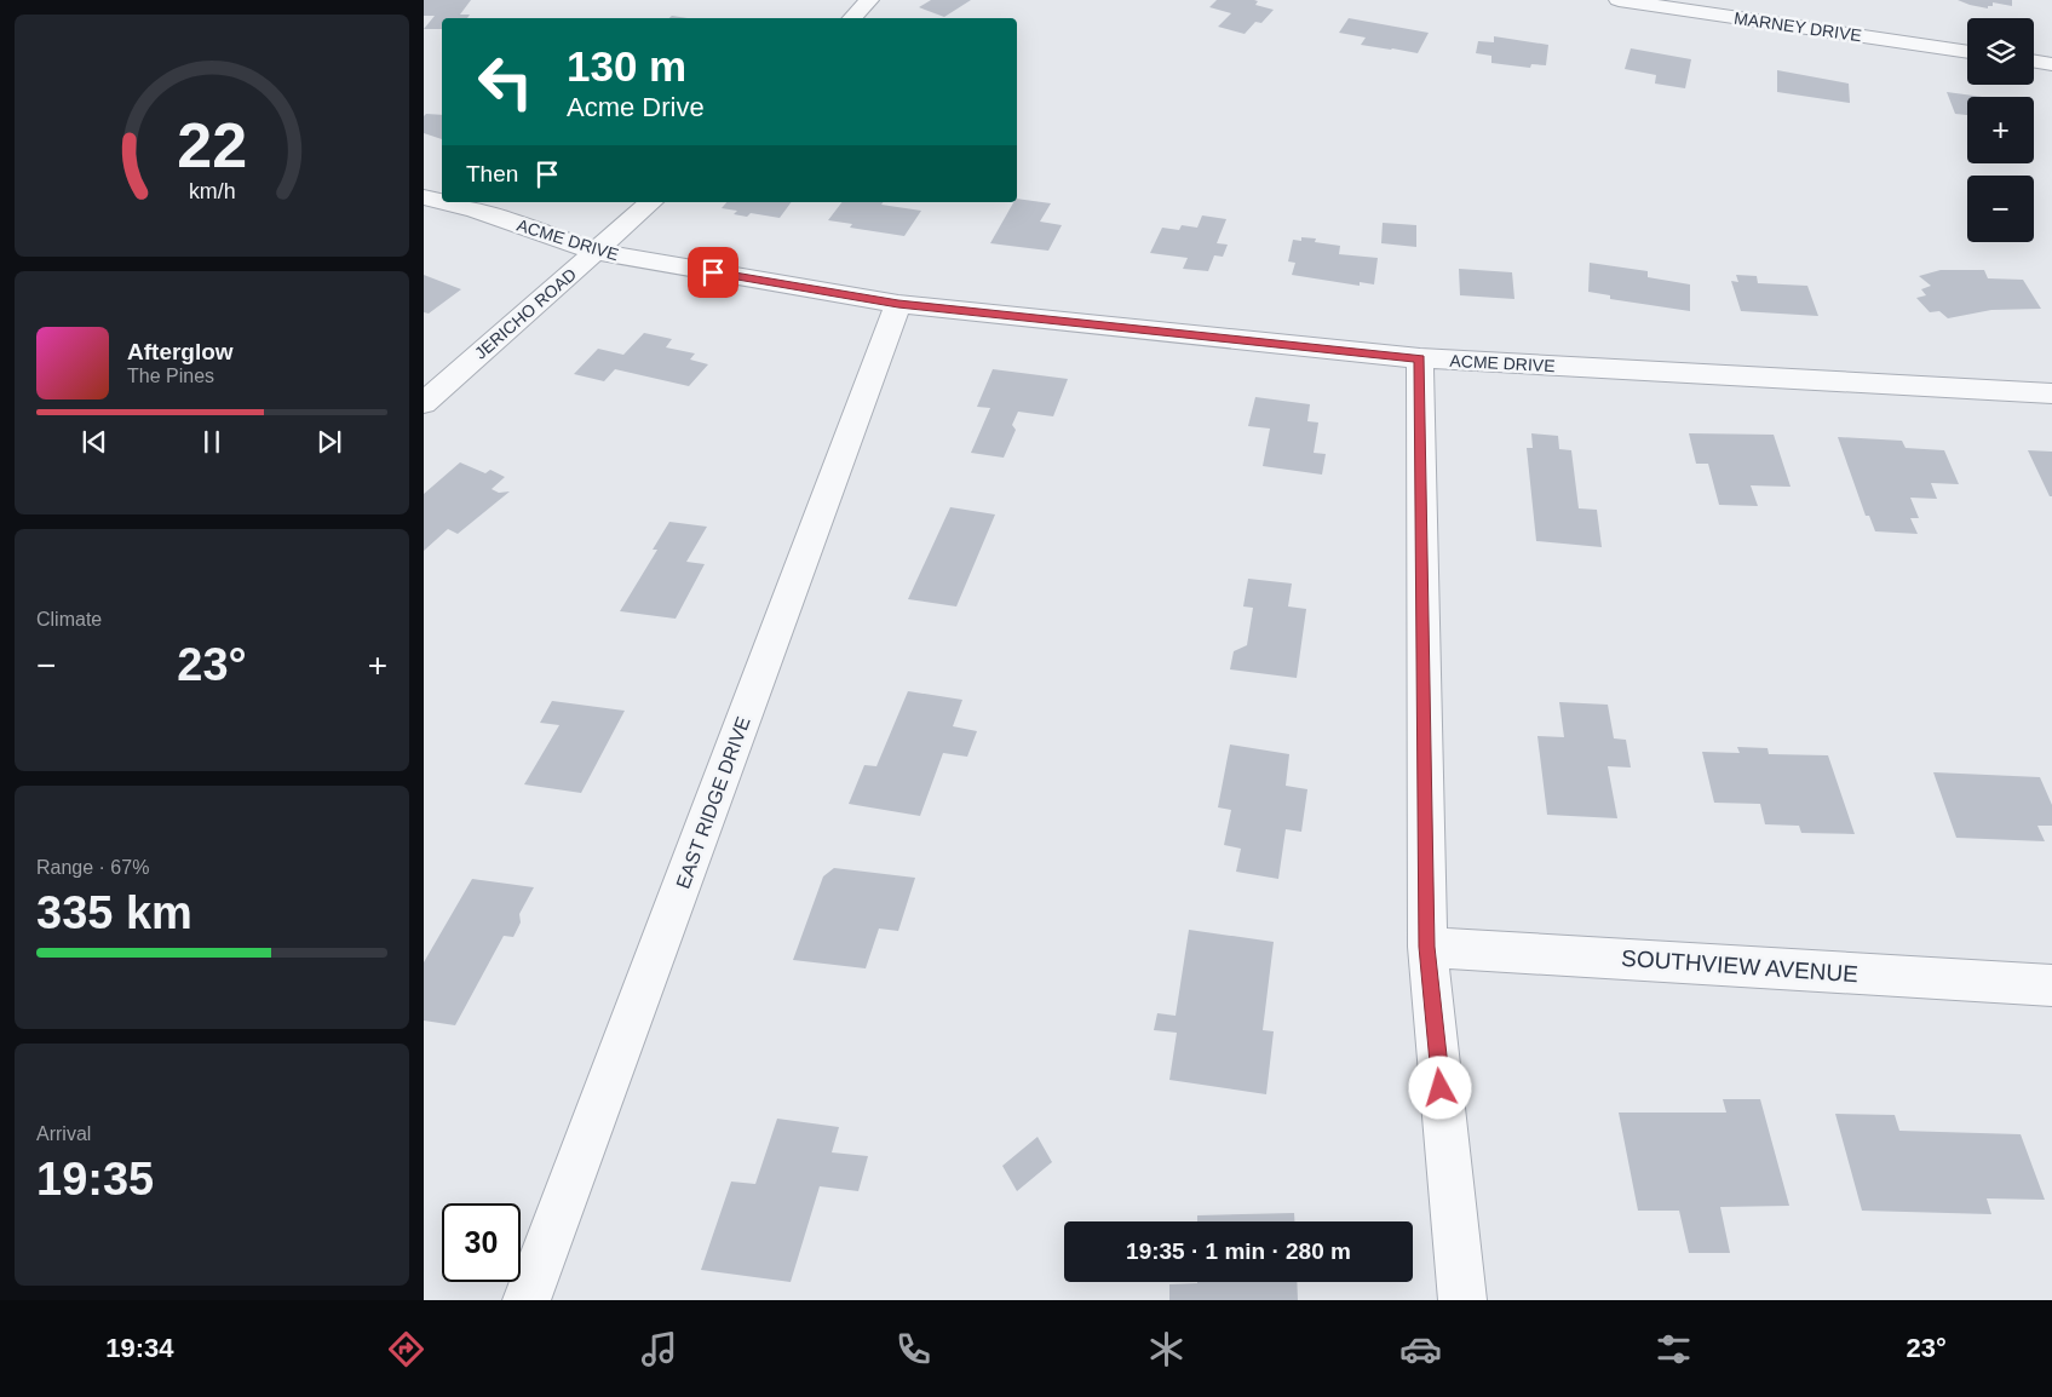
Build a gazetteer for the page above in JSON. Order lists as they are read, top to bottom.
{
  "streets": {
    "street": [
      "MARNEY DRIVE",
      "ACME DRIVE",
      "JERICHO ROAD",
      "EAST RIDGE DRIVE",
      "SOUTHVIEW AVENUE"
    ]
  },
  "crossings": [
    ["ACME DRIVE", "JERICHO ROAD"],
    ["ACME DRIVE", "EAST RIDGE DRIVE"]
  ],
  "page": {
    "map_buttons": ["+", "−"],
    "turn": ["130 m", "Acme Drive"],
    "then": "Then",
    "song": ["Afterglow", "The Pines"],
    "tile": [
      "Climate",
      ["Range · 67%", "335 km"],
      ["Arrival", "19:35"]
    ],
    "heat": ["−", "23°", "+"],
    "limit": "30",
    "trip": "19:35 · 1 min · 280 m",
    "tabs": ["19:34", "23°"],
    "gauge": ["22", "km/h"]
  }
}
